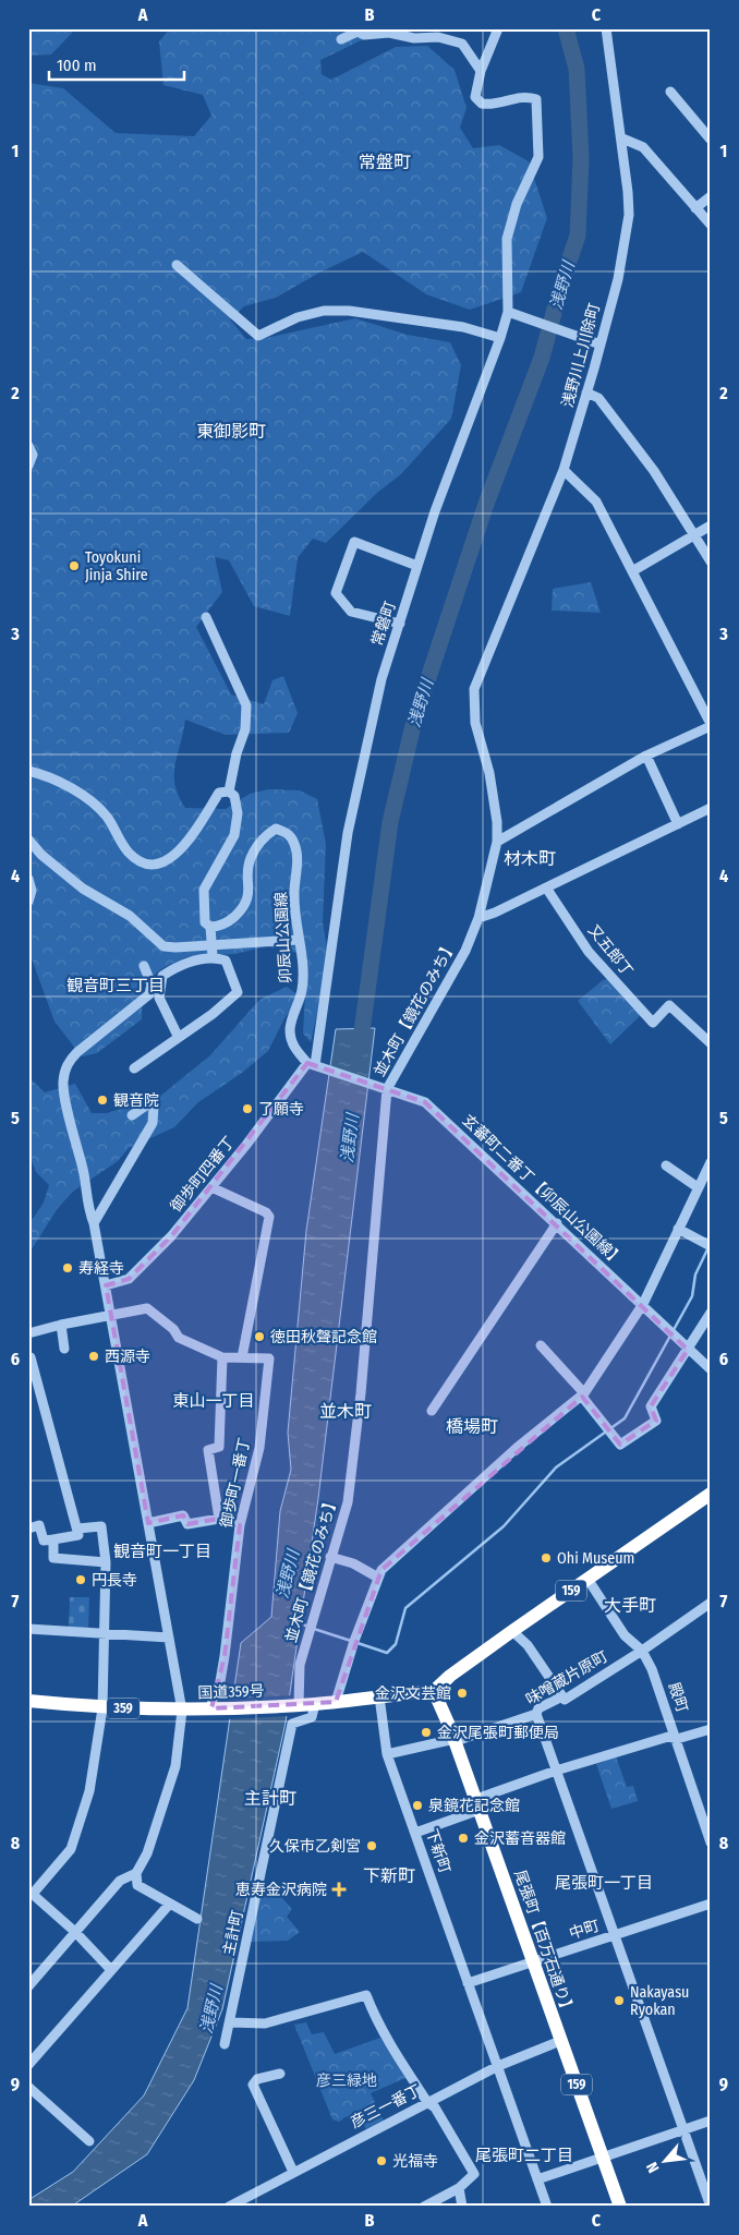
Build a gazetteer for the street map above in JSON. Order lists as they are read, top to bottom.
{
  "streets": {
    "highway": [
      "159",
      "国道359号",
      "359",
      "尾張町【百万石通り】"
    ],
    "street": [
      "浅野川上川除町",
      "常磐町",
      "卯辰山公園線",
      "又五郎丁",
      "並木町【鏡花のみち】",
      "御歩町四番丁",
      "玄蕃町二番丁【卯辰山公園線】",
      "御歩町一番丁",
      "味噌蔵片原町",
      "殿町",
      "下新町",
      "中町",
      "主計町",
      "彦三一番丁"
    ]
  },
  "crossings": [
    ["浅野川上川除町", "並木町【鏡花のみち】"],
    ["常磐町", "卯辰山公園線"],
    ["常磐町", "御歩町四番丁"],
    ["常磐町", "玄蕃町二番丁【卯辰山公園線】"],
    ["卯辰山公園線", "御歩町四番丁"],
    ["卯辰山公園線", "玄蕃町二番丁【卯辰山公園線】"],
    ["並木町【鏡花のみち】", "玄蕃町二番丁【卯辰山公園線】"],
    ["並木町【鏡花のみち】", "国道359号"],
    ["御歩町四番丁", "玄蕃町二番丁【卯辰山公園線】"],
    ["御歩町一番丁", "国道359号"],
    ["159", "国道359号"],
    ["159", "殿町"],
    ["159", "尾張町【百万石通り】"],
    ["味噌蔵片原町", "殿町"],
    ["味噌蔵片原町", "下新町"],
    ["味噌蔵片原町", "尾張町【百万石通り】"],
    ["国道359号", "下新町"],
    ["国道359号", "主計町"],
    ["国道359号", "尾張町【百万石通り】"],
    ["下新町", "中町"],
    ["下新町", "彦三一番丁"],
    ["中町", "尾張町【百万石通り】"],
    ["尾張町【百万石通り】", "彦三一番丁"]
  ],
  "districts": [
    "常盤町",
    "東御影町",
    "材木町",
    "観音町三丁目",
    "東山一丁目",
    "並木町",
    "橋場町",
    "観音町一丁目",
    "大手町",
    "主計町",
    "下新町",
    "尾張町一丁目",
    "尾張町二丁目"
  ],
  "water": ["浅野川"],
  "parks": ["彦三緑地"],
  "places": {
    "other": [
      "Toyokuni Jinja Shire",
      "観音院",
      "了願寺",
      "寿経寺",
      "徳田秋聲記念館",
      "西源寺",
      "Ohi Museum",
      "円長寺",
      "金沢文芸館",
      "金沢尾張町郵便局",
      "泉鏡花記念館",
      "金沢蓄音器館",
      "久保市乙剣宮",
      "Nakayasu Ryokan",
      "光福寺"
    ],
    "health": ["恵寿金沢病院"]
  },
  "scale_bar": "100 m",
  "north": "bottom left",
  "grid": {
    "columns": ["A", "B", "C"],
    "rows": [
      "1",
      "2",
      "3",
      "4",
      "5",
      "6",
      "7",
      "8",
      "9"
    ]
  }
}
